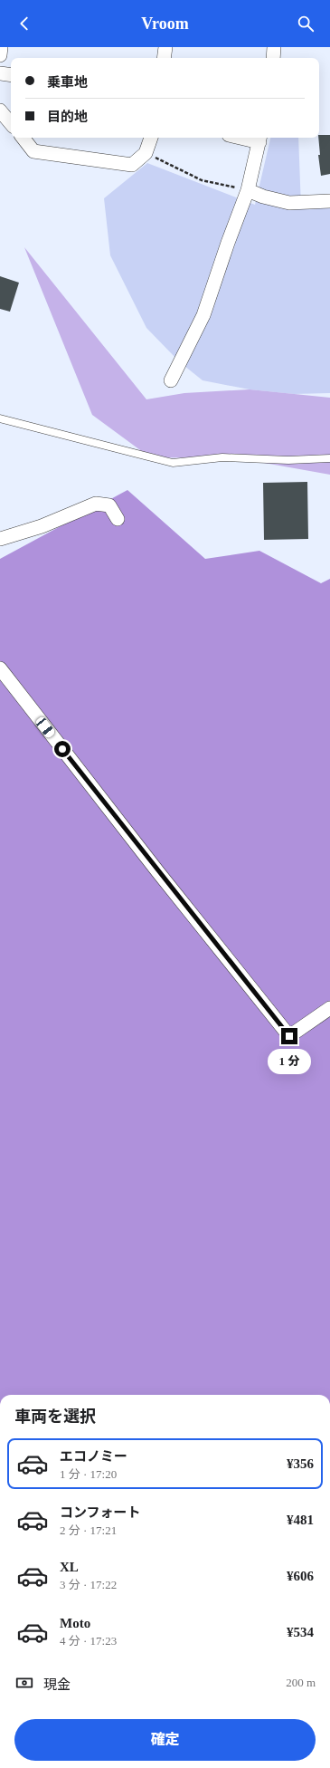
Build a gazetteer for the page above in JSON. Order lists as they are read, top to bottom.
{
  "page": {
    "header": "Vroom",
    "banner": ["乗車地", "目的地"],
    "bubble": "1 分",
    "heading": "車両を選択",
    "list": [
      {
        "name": "エコノミー",
        "note": "1 分 · 17:20",
        "value": "¥356"
      },
      {
        "name": "コンフォート",
        "note": "2 分 · 17:21",
        "value": "¥481"
      },
      {
        "name": "XL",
        "note": "3 分 · 17:22",
        "value": "¥606"
      },
      {
        "name": "Moto",
        "note": "4 分 · 17:23",
        "value": "¥534"
      }
    ],
    "pay": ["現金", "200 m"],
    "buttons": "確定"
  }
}
